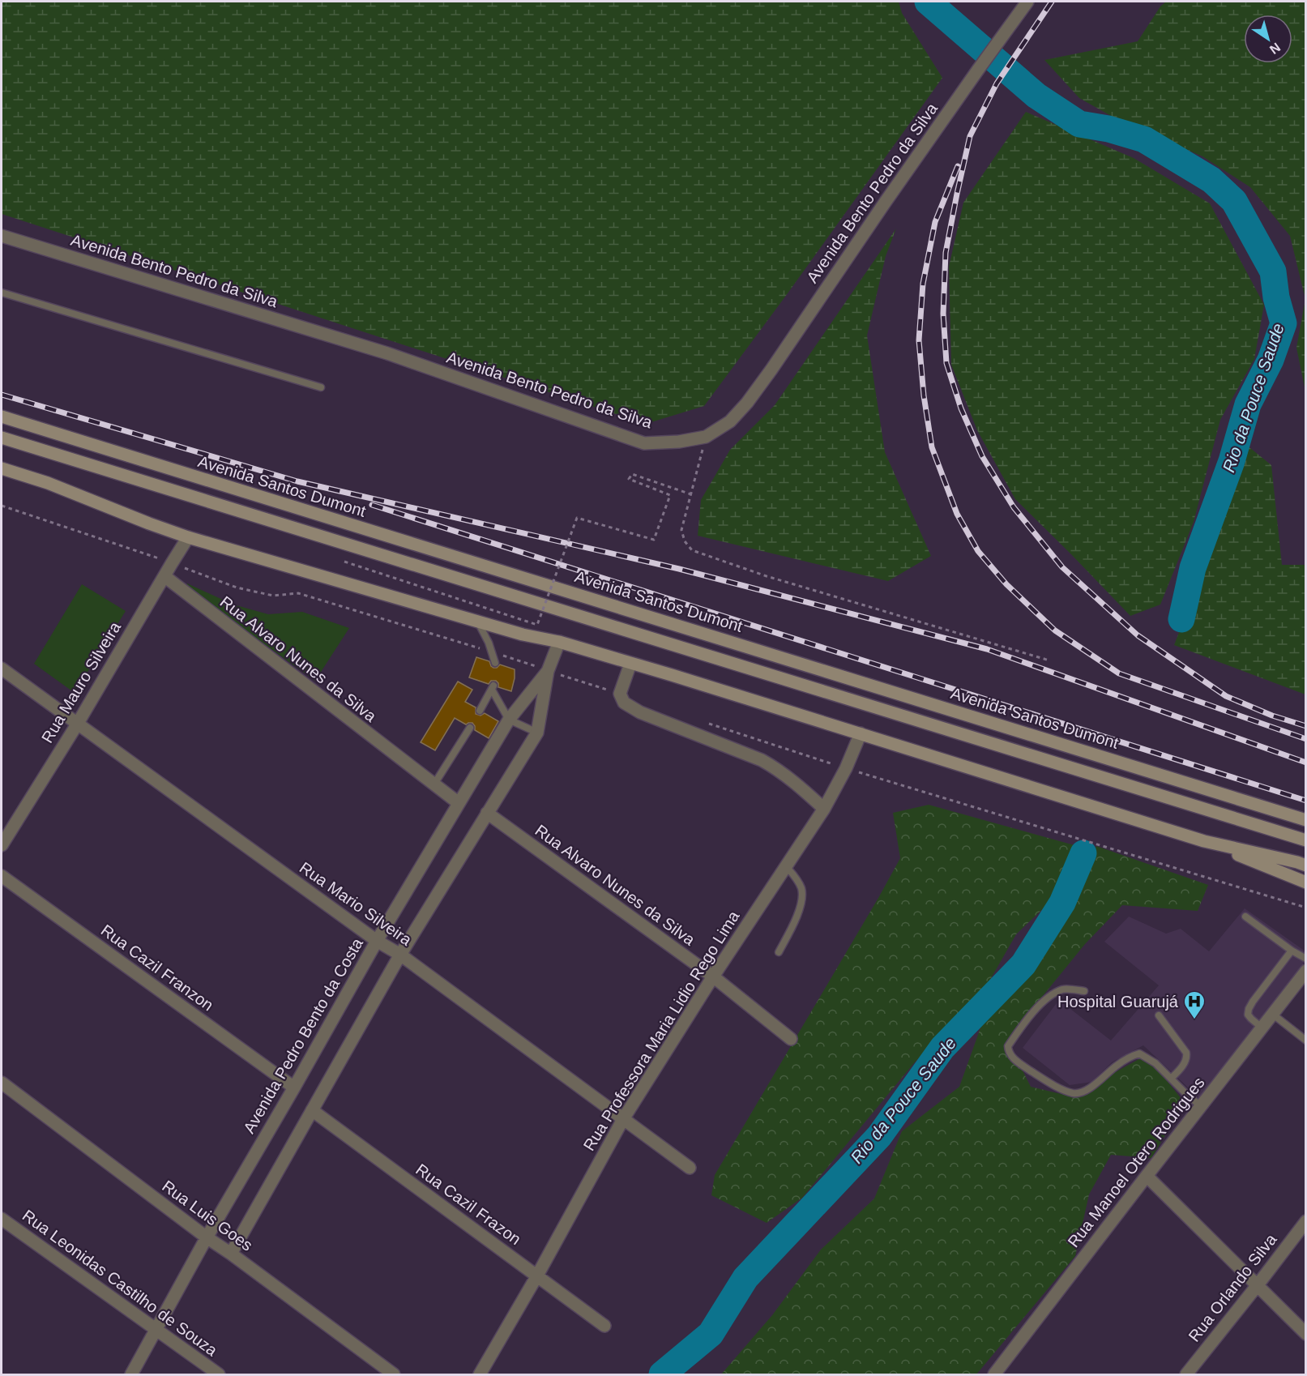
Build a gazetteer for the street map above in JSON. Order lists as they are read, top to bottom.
{
  "streets": {
    "main road": ["Avenida Santos Dumont"],
    "street": [
      "Avenida Bento Pedro da Silva",
      "Rua Alvaro Nunes da Silva",
      "Rua Mauro Silveira",
      "Rua Mario Silveira",
      "Rua Cazil Franzon",
      "Rua Professora Maria Lidio Rego Lima",
      "Avenida Pedro Bento da Costa",
      "Rua Manoel Otero Rodrigues",
      "Rua Cazil Frazon",
      "Rua Luis Goes",
      "Rua Leonidas Castilho de Souza",
      "Rua Orlando Silva"
    ]
  },
  "crossings": [
    ["Rua Alvaro Nunes da Silva", "Rua Mauro Silveira"],
    ["Rua Alvaro Nunes da Silva", "Rua Professora Maria Lidio Rego Lima"],
    ["Rua Alvaro Nunes da Silva", "Avenida Pedro Bento da Costa"],
    ["Rua Mauro Silveira", "Rua Mario Silveira"],
    ["Rua Mario Silveira", "Rua Professora Maria Lidio Rego Lima"],
    ["Rua Mario Silveira", "Avenida Pedro Bento da Costa"],
    ["Rua Cazil Franzon", "Avenida Pedro Bento da Costa"],
    ["Rua Professora Maria Lidio Rego Lima", "Rua Cazil Frazon"],
    ["Avenida Pedro Bento da Costa", "Rua Cazil Frazon"],
    ["Avenida Pedro Bento da Costa", "Rua Luis Goes"],
    ["Avenida Pedro Bento da Costa", "Rua Leonidas Castilho de Souza"]
  ],
  "water": ["Rio da Pouce Saude"],
  "places": {
    "hospital": ["Hospital Guarujá"]
  },
  "north": "bottom right"
}
